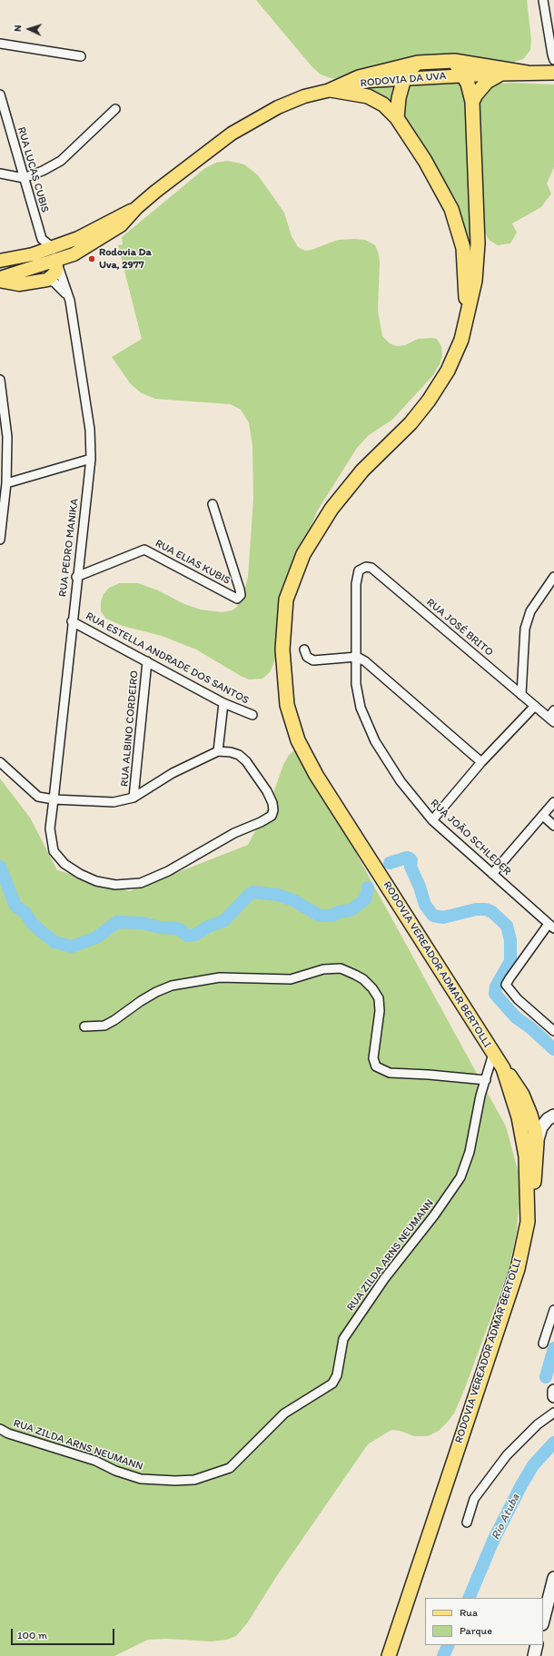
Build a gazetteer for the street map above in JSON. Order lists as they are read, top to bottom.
{
  "streets": {
    "highway": ["RODOVIA DA UVA", "RODOVIA VEREADOR ADMAR BERTOLLI"],
    "street": [
      "RUA LUCAS CUBIS",
      "RUA PEDRO MANIKA",
      "RUA ELIAS KUBIS",
      "RUA JOSÉ BRITO",
      "RUA ESTELLA ANDRADE DOS SANTOS",
      "RUA ALBINO CORDEIRO",
      "RUA JOÃO SCHLEDER",
      "RUA ZILDA ARNS NEUMANN"
    ]
  },
  "crossings": [
    ["RODOVIA DA UVA", "RUA LUCAS CUBIS"],
    ["RODOVIA DA UVA", "RUA PEDRO MANIKA"],
    ["RODOVIA DA UVA", "RODOVIA VEREADOR ADMAR BERTOLLI"],
    ["RUA LUCAS CUBIS", "RUA PEDRO MANIKA"],
    ["RUA PEDRO MANIKA", "RUA ELIAS KUBIS"],
    ["RUA PEDRO MANIKA", "RUA ESTELLA ANDRADE DOS SANTOS"],
    ["RUA JOSÉ BRITO", "RUA JOÃO SCHLEDER"],
    ["RUA ESTELLA ANDRADE DOS SANTOS", "RUA ALBINO CORDEIRO"],
    ["RODOVIA VEREADOR ADMAR BERTOLLI", "RUA ZILDA ARNS NEUMANN"]
  ],
  "water": ["Rio Atuba"],
  "places": ["Rodovia Da Uva, 2977"],
  "legend": ["Rua", "Parque"],
  "scale_bar": "100 m",
  "north": "left"
}
